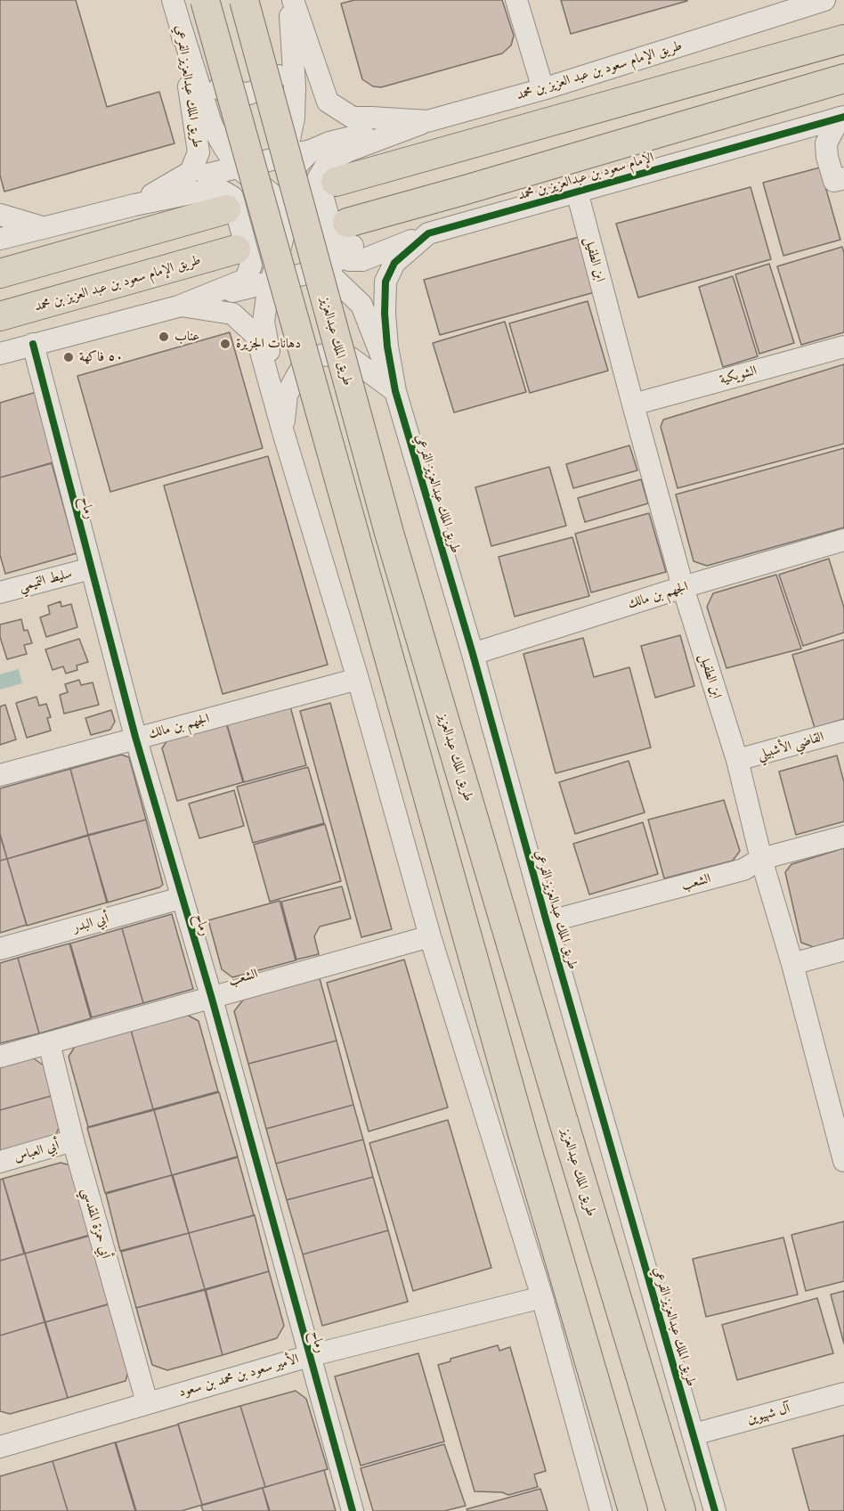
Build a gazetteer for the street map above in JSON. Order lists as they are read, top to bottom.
{
  "streets": {
    "main road": ["طريق الإمام سعود بن عبد العزيز بن محمد", "الإمام سعود بن عبدالعزيز بن محمد", "طريق الملك عبدالعزيز"],
    "street": [
      "طريق الملك عبدالعزيز الفرعي",
      "ابن الطفيل",
      "الشويكية",
      "رماح",
      "سليط التميمي",
      "الجهم بن مالك",
      "القاضي الأشبيلي",
      "الشعب",
      "أبي البدر",
      "أبي العباس",
      "أبي حمزة المقدسي",
      "الأمير سعود بن محمد بن سعود",
      "آل شهيوين"
    ]
  },
  "crossings": [
    ["طريق الملك عبدالعزيز الفرعي", "الإمام سعود بن عبدالعزيز بن محمد"],
    ["طريق الملك عبدالعزيز الفرعي", "الجهم بن مالك"],
    ["طريق الملك عبدالعزيز الفرعي", "الشعب"],
    ["طريق الملك عبدالعزيز الفرعي", "آل شهيوين"],
    ["الإمام سعود بن عبدالعزيز بن محمد", "ابن الطفيل"],
    ["ابن الطفيل", "الشويكية"],
    ["ابن الطفيل", "الجهم بن مالك"],
    ["ابن الطفيل", "القاضي الأشبيلي"],
    ["ابن الطفيل", "الشعب"],
    ["رماح", "سليط التميمي"],
    ["رماح", "الجهم بن مالك"],
    ["رماح", "الشعب"],
    ["رماح", "أبي البدر"],
    ["رماح", "الأمير سعود بن محمد بن سعود"],
    ["الشعب", "أبي حمزة المقدسي"],
    ["أبي العباس", "أبي حمزة المقدسي"],
    ["أبي حمزة المقدسي", "الأمير سعود بن محمد بن سعود"]
  ],
  "places": ["عناب", "دهانات الجزيرة", "٥٠ فاكهة"]
}
